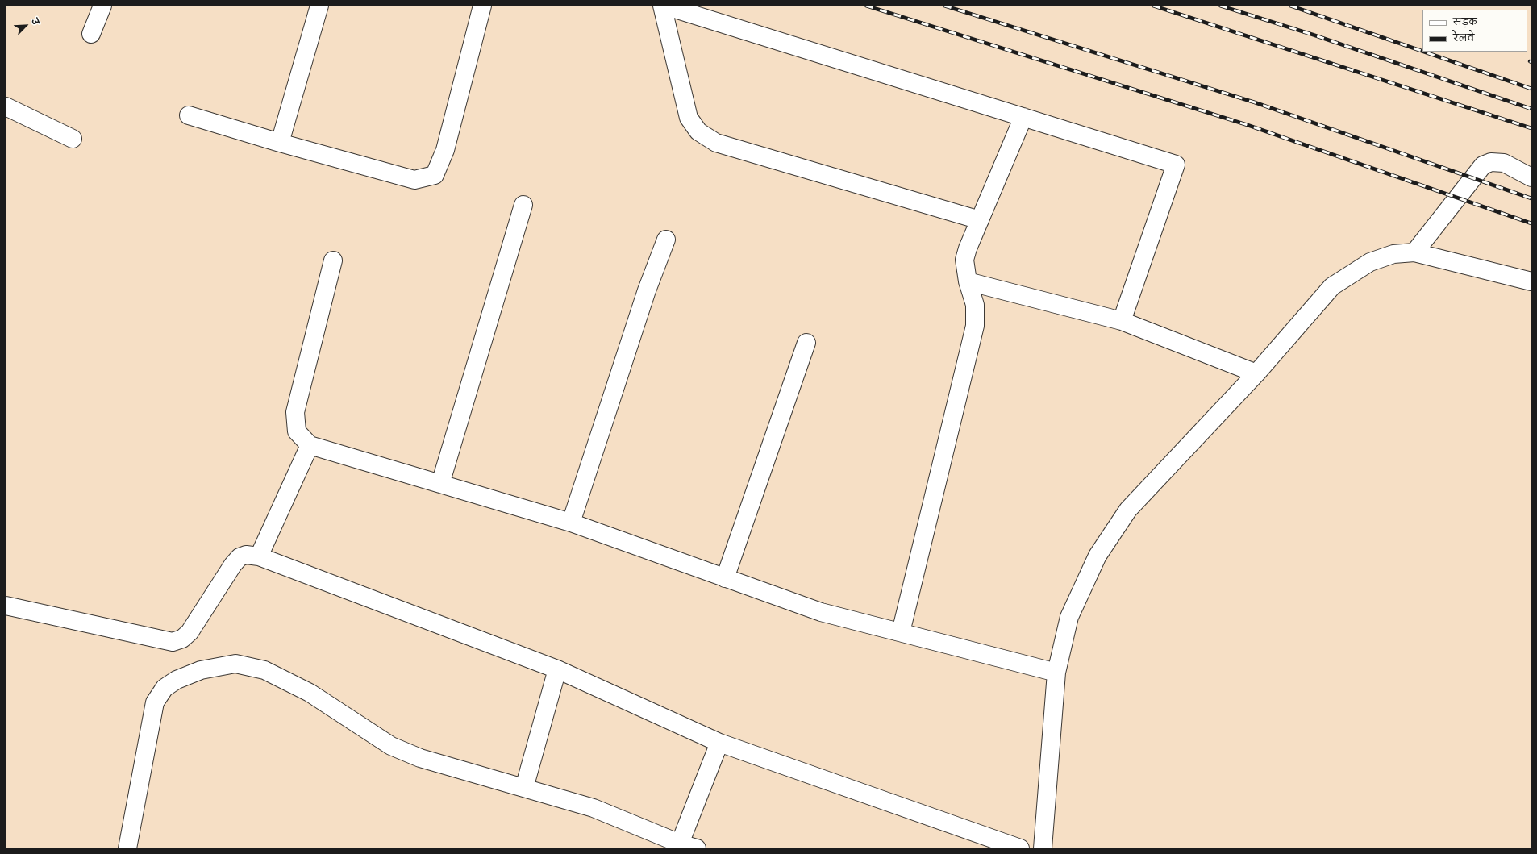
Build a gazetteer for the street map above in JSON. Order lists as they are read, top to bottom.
{
  "legend": ["सड़क", "रेलवे"],
  "north": "top right"
}
